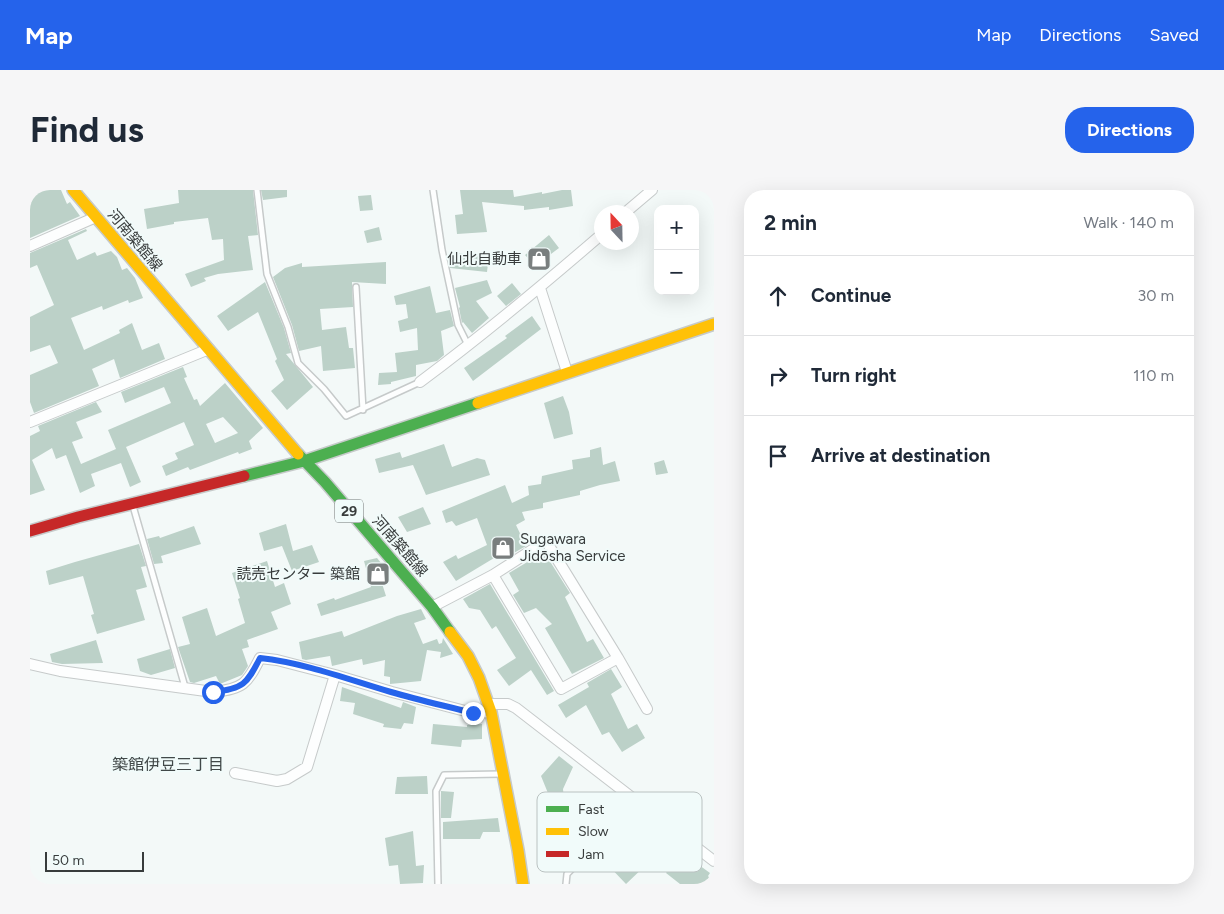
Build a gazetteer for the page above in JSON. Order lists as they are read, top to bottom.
{
  "streets": {
    "main road": ["河南築館線", "29"]
  },
  "districts": ["築館伊豆三丁目"],
  "places": {
    "shop": ["仙北自動車", "Sugawara Jidōsha Service", "読売センター 築館"]
  },
  "legend": ["Fast", "Slow", "Jam"],
  "scale_bar": "50 m",
  "north": "top",
  "page": {
    "header": "Map",
    "nav": ["Map", "Directions", "Saved"],
    "buttons": "Directions",
    "title": "Find us",
    "heading": ["2 min", "Walk · 140 m"],
    "map_buttons": ["+", "−"],
    "list": [
      ["Continue", "30 m"],
      ["Turn right", "110 m"],
      "Arrive at destination"
    ],
    "scale": "50 m"
  }
}
